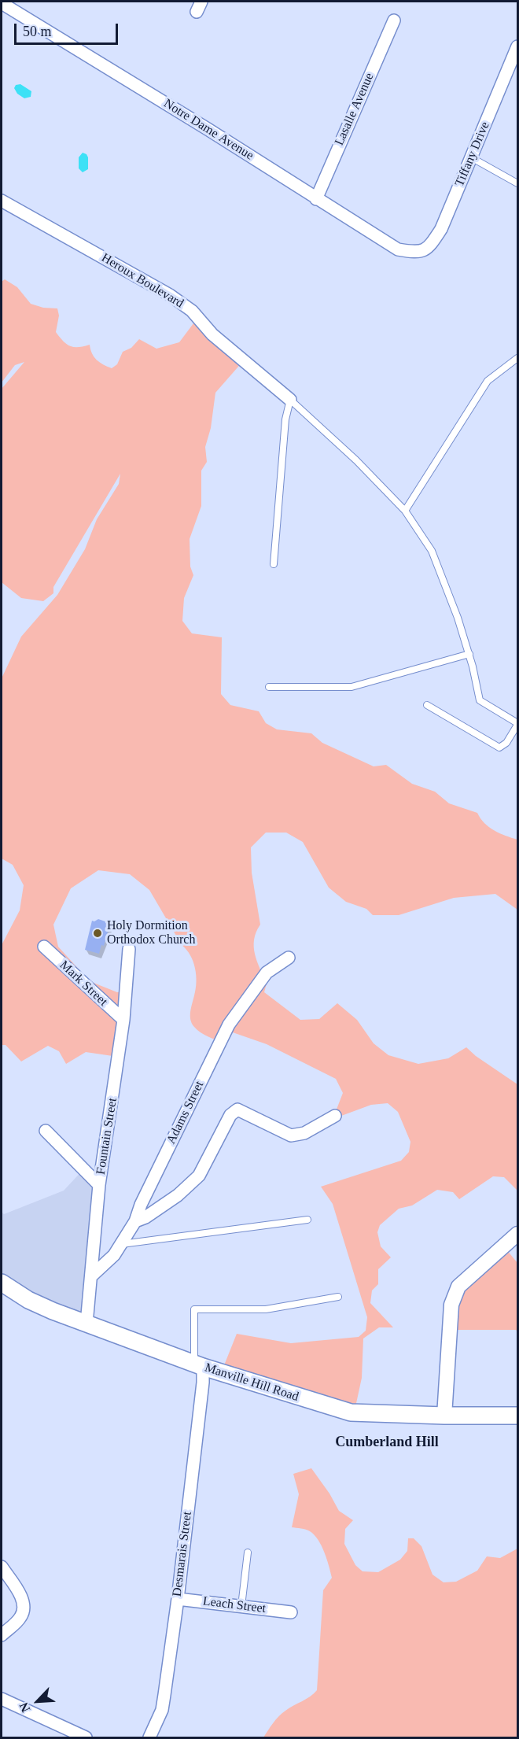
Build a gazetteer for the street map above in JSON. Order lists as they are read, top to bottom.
{
  "streets": {
    "main road": ["Manville Hill Road"],
    "street": [
      "Lasalle Avenue",
      "Notre Dame Avenue",
      "Tiffany Drive",
      "Heroux Boulevard",
      "Mark Street",
      "Adams Street",
      "Fountain Street",
      "Desmarais Street",
      "Leach Street"
    ]
  },
  "crossings": [
    ["Lasalle Avenue", "Notre Dame Avenue"],
    ["Notre Dame Avenue", "Tiffany Drive"],
    ["Mark Street", "Fountain Street"],
    ["Adams Street", "Fountain Street"],
    ["Fountain Street", "Manville Hill Road"],
    ["Manville Hill Road", "Desmarais Street"],
    ["Desmarais Street", "Leach Street"]
  ],
  "districts": ["Cumberland Hill"],
  "places": ["Holy Dormition Orthodox Church"],
  "scale_bar": "50 m",
  "north": "bottom left"
}
